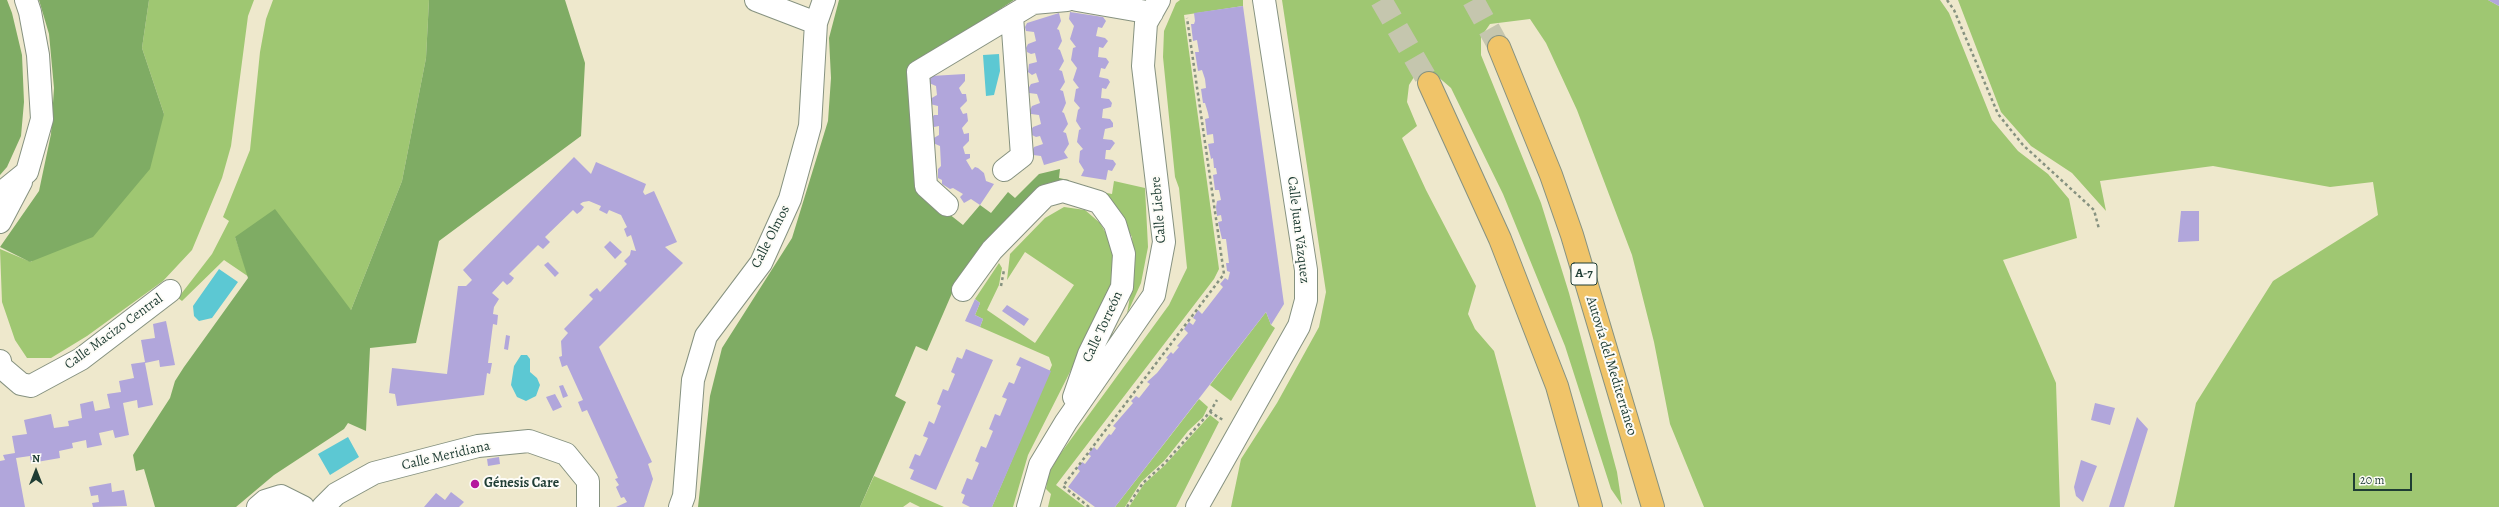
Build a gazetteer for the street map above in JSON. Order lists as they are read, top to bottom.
{
  "streets": {
    "highway": ["A-7", "Autovía del Mediterráneo"],
    "street": [
      "Calle Liebre",
      "Calle Juan Vázquez",
      "Calle Olmos",
      "Calle Torreón",
      "Calle Macizo Central",
      "Calle Meridiana"
    ]
  },
  "crossings": [
    ["Calle Liebre", "Calle Torreón"]
  ],
  "places": ["Génesis Care"],
  "scale_bar": "20 m",
  "north": "top"
}
